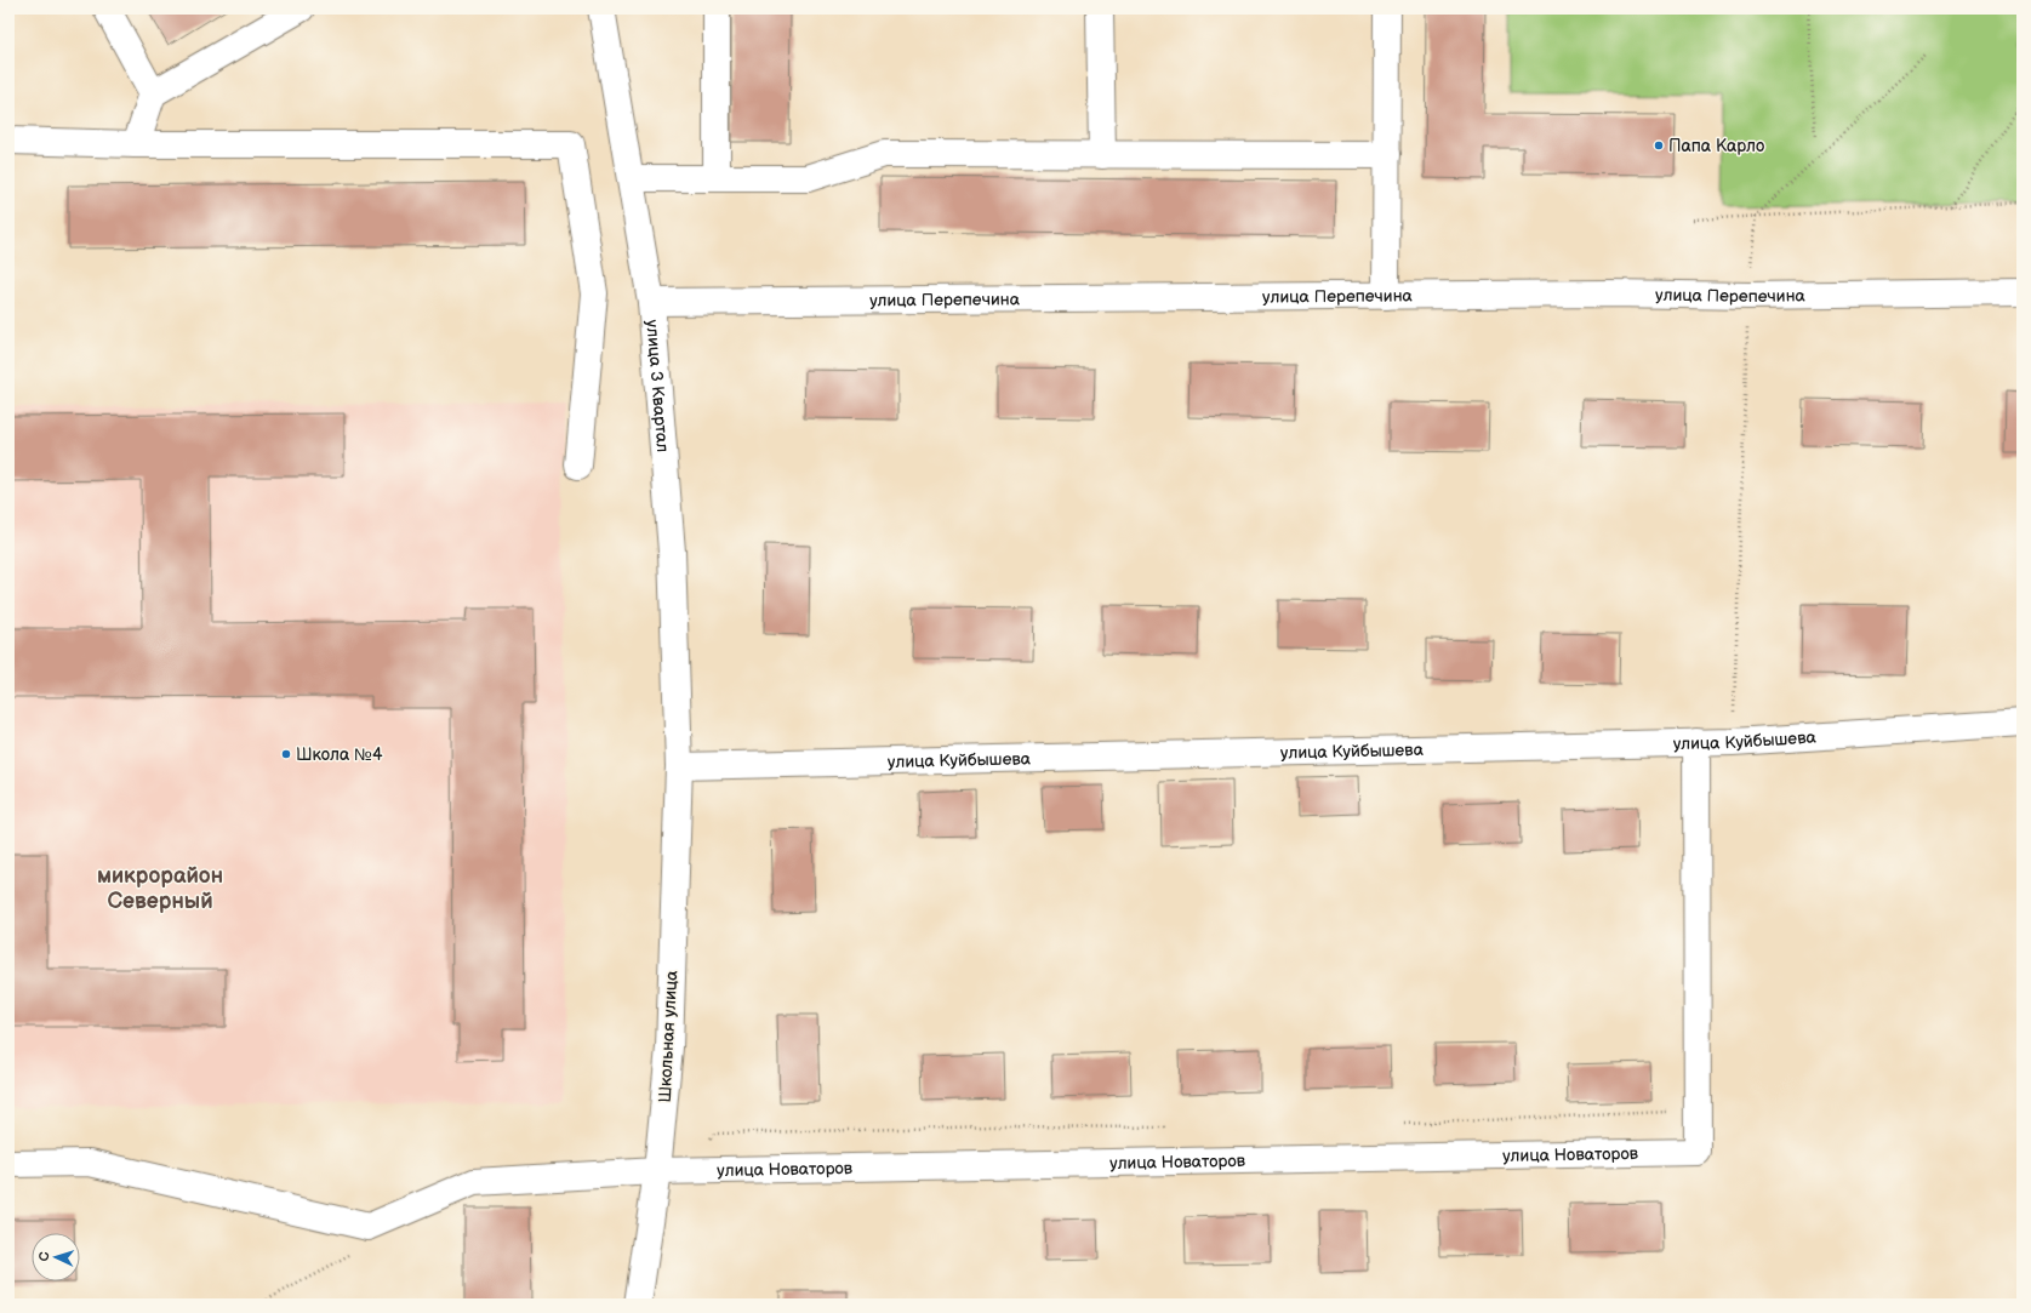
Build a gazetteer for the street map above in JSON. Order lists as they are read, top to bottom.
{
  "streets": {
    "street": [
      "улица Перепечина",
      "улица 3 Квартал",
      "улица Куйбышева",
      "Школьная улица",
      "улица Новаторов"
    ]
  },
  "crossings": [
    ["улица Перепечина", "улица 3 Квартал"],
    ["улица 3 Квартал", "улица Куйбышева"],
    ["улица 3 Квартал", "Школьная улица"],
    ["улица Куйбышева", "Школьная улица"],
    ["улица Куйбышева", "улица Новаторов"],
    ["Школьная улица", "улица Новаторов"]
  ],
  "districts": ["микрорайон Северный"],
  "places": ["Папа Карло", "Школа №4"],
  "north": "left"
}
